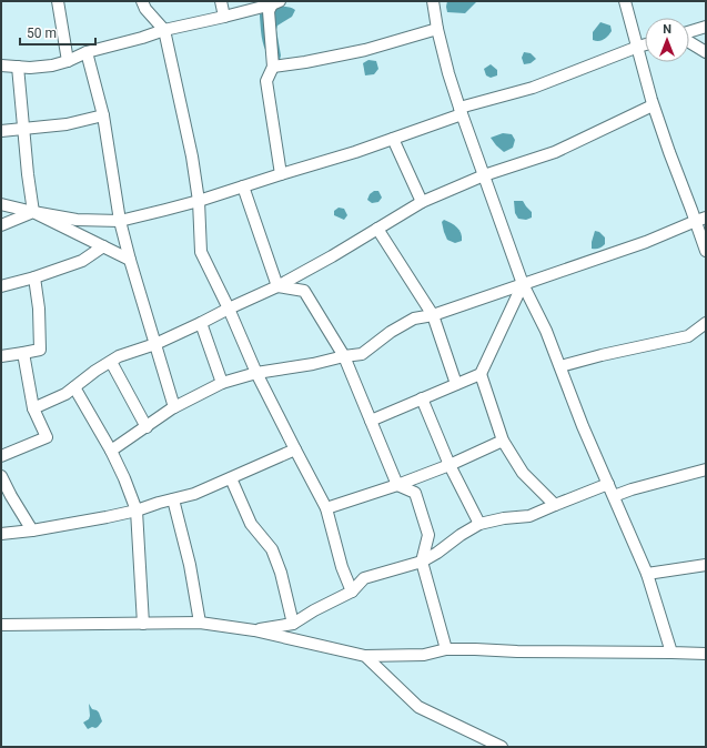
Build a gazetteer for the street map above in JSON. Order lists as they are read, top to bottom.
{
  "scale_bar": "50 m",
  "north": "top"
}
